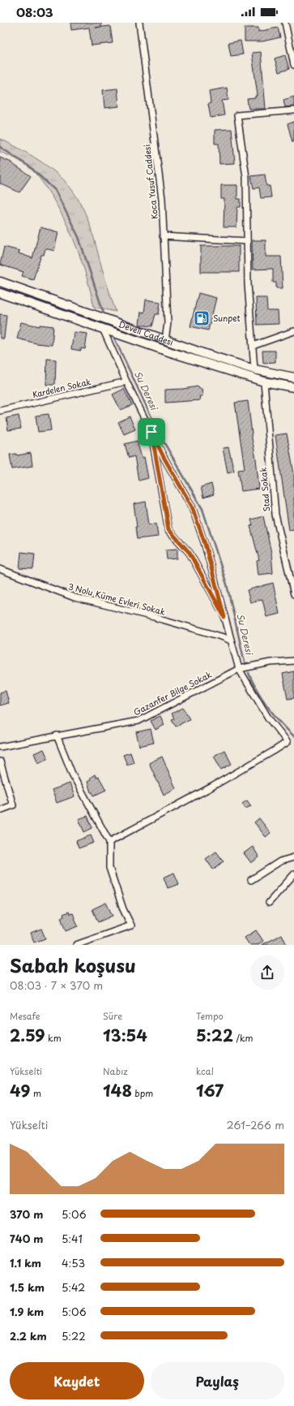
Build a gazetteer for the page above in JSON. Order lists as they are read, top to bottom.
{
  "streets": {
    "main road": ["Develi Caddesi"],
    "street": [
      "Koca Yusuf Caddesi",
      "Kardelen Sokak",
      "Stad Sokak",
      "3 Nolu Küme Evleri Sokak",
      "Gazanfer Bilge Sokak"
    ]
  },
  "crossings": [
    ["Koca Yusuf Caddesi", "Develi Caddesi"],
    ["Develi Caddesi", "Stad Sokak"]
  ],
  "water": ["Su Deresi"],
  "places": {
    "fuel station": ["Sunpet"]
  },
  "page": {
    "status": "08:03",
    "heading": ["Sabah koşusu", "08:03 · 7 × 370 m"],
    "stats": [
      ["Mesafe", "2.59 km"],
      ["Süre", "13:54"],
      ["Tempo", "5:22 /km"],
      ["Yükselti", "49 m"],
      ["Nabız", "148 bpm"],
      ["kcal", "167"]
    ],
    "chart": ["Yükselti", "261–266 m"],
    "list": [
      {
        "name": "370 m",
        "note": "5:06"
      },
      {
        "name": "740 m",
        "note": "5:41"
      },
      {
        "name": "1.1 km",
        "note": "4:53"
      },
      {
        "name": "1.5 km",
        "note": "5:42"
      },
      {
        "name": "1.9 km",
        "note": "5:06"
      },
      {
        "name": "2.2 km",
        "note": "5:22"
      }
    ],
    "buttons": ["Kaydet", "Paylaş"]
  }
}
